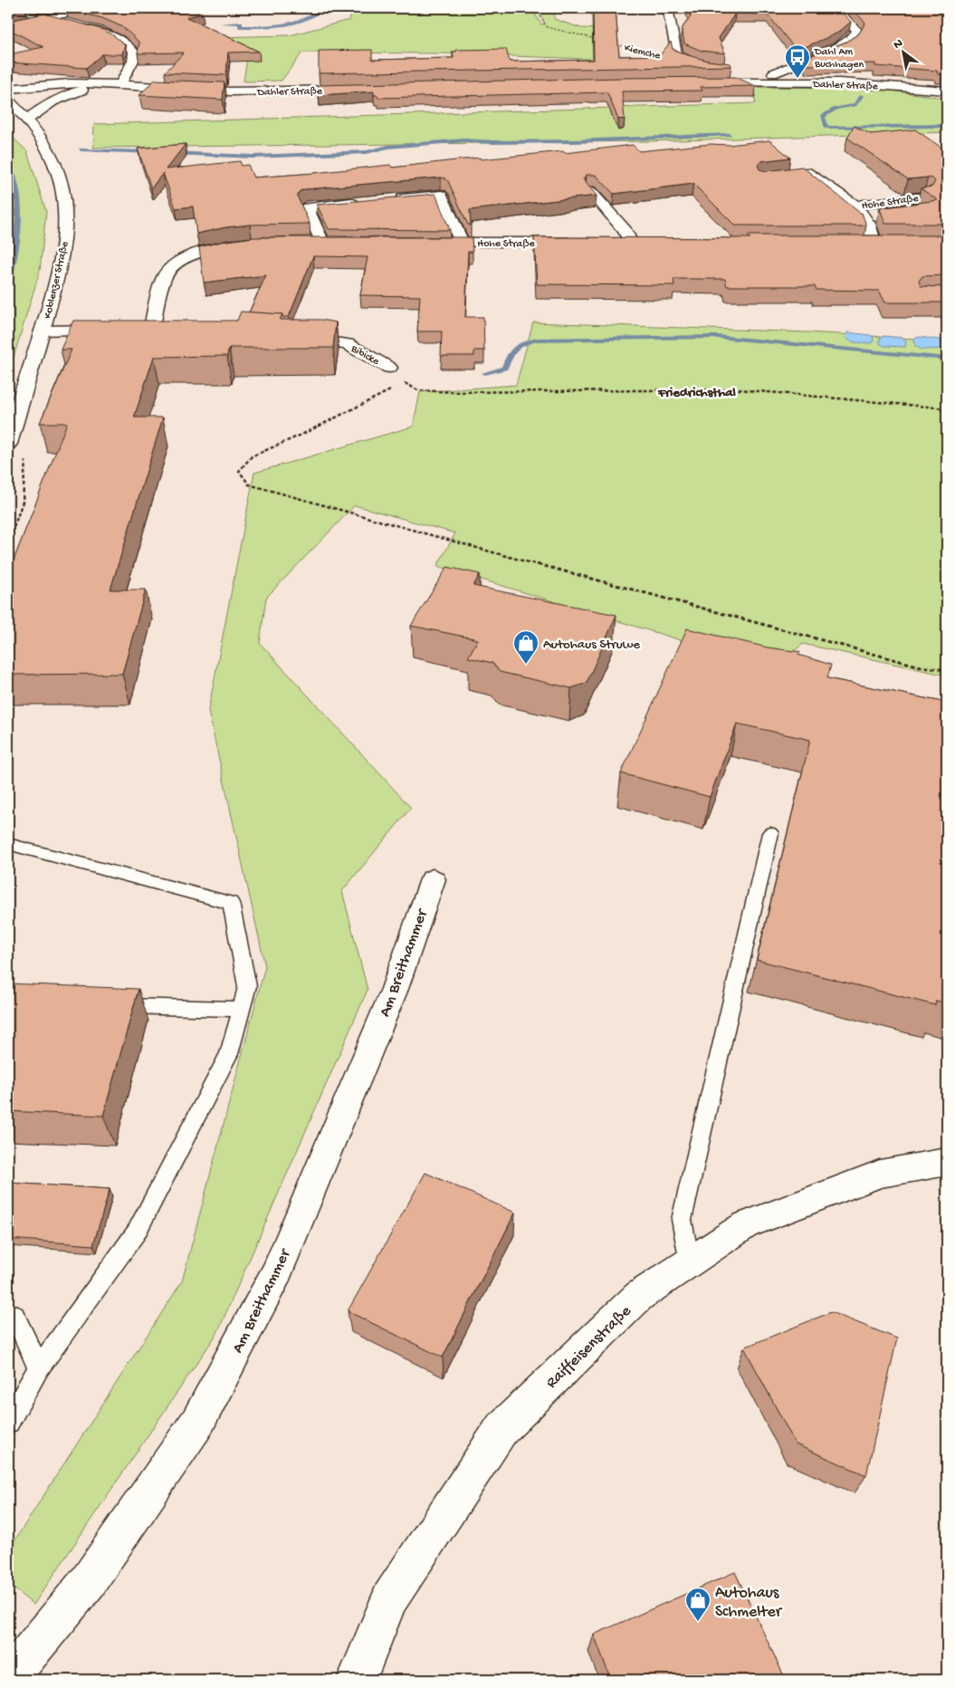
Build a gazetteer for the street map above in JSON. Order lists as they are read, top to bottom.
{
  "streets": {
    "street": [
      "Dahler Straße",
      "Hohe Straße",
      "Koblenzer Straße",
      "Bibicke",
      "Am Breithammer",
      "Raiffeisenstraße"
    ],
    "path": ["Kiemche"]
  },
  "crossings": [
    ["Dahler Straße", "Koblenzer Straße"]
  ],
  "districts": ["Friedrichsthal"],
  "places": {
    "bus stop": ["Dahl Am Buchhagen"],
    "shop": ["Autohaus Struwe", "Autohaus Schmelter"]
  },
  "north": "top left"
}
